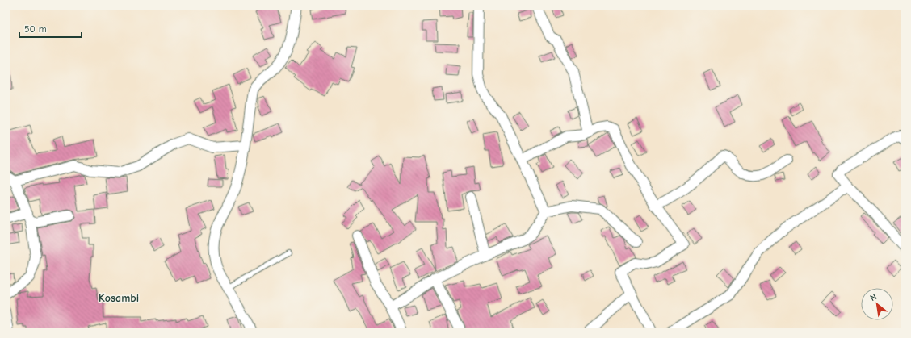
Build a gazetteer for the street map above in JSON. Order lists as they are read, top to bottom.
{
  "districts": ["Kosambi"],
  "scale_bar": "50 m",
  "north": "top left"
}
